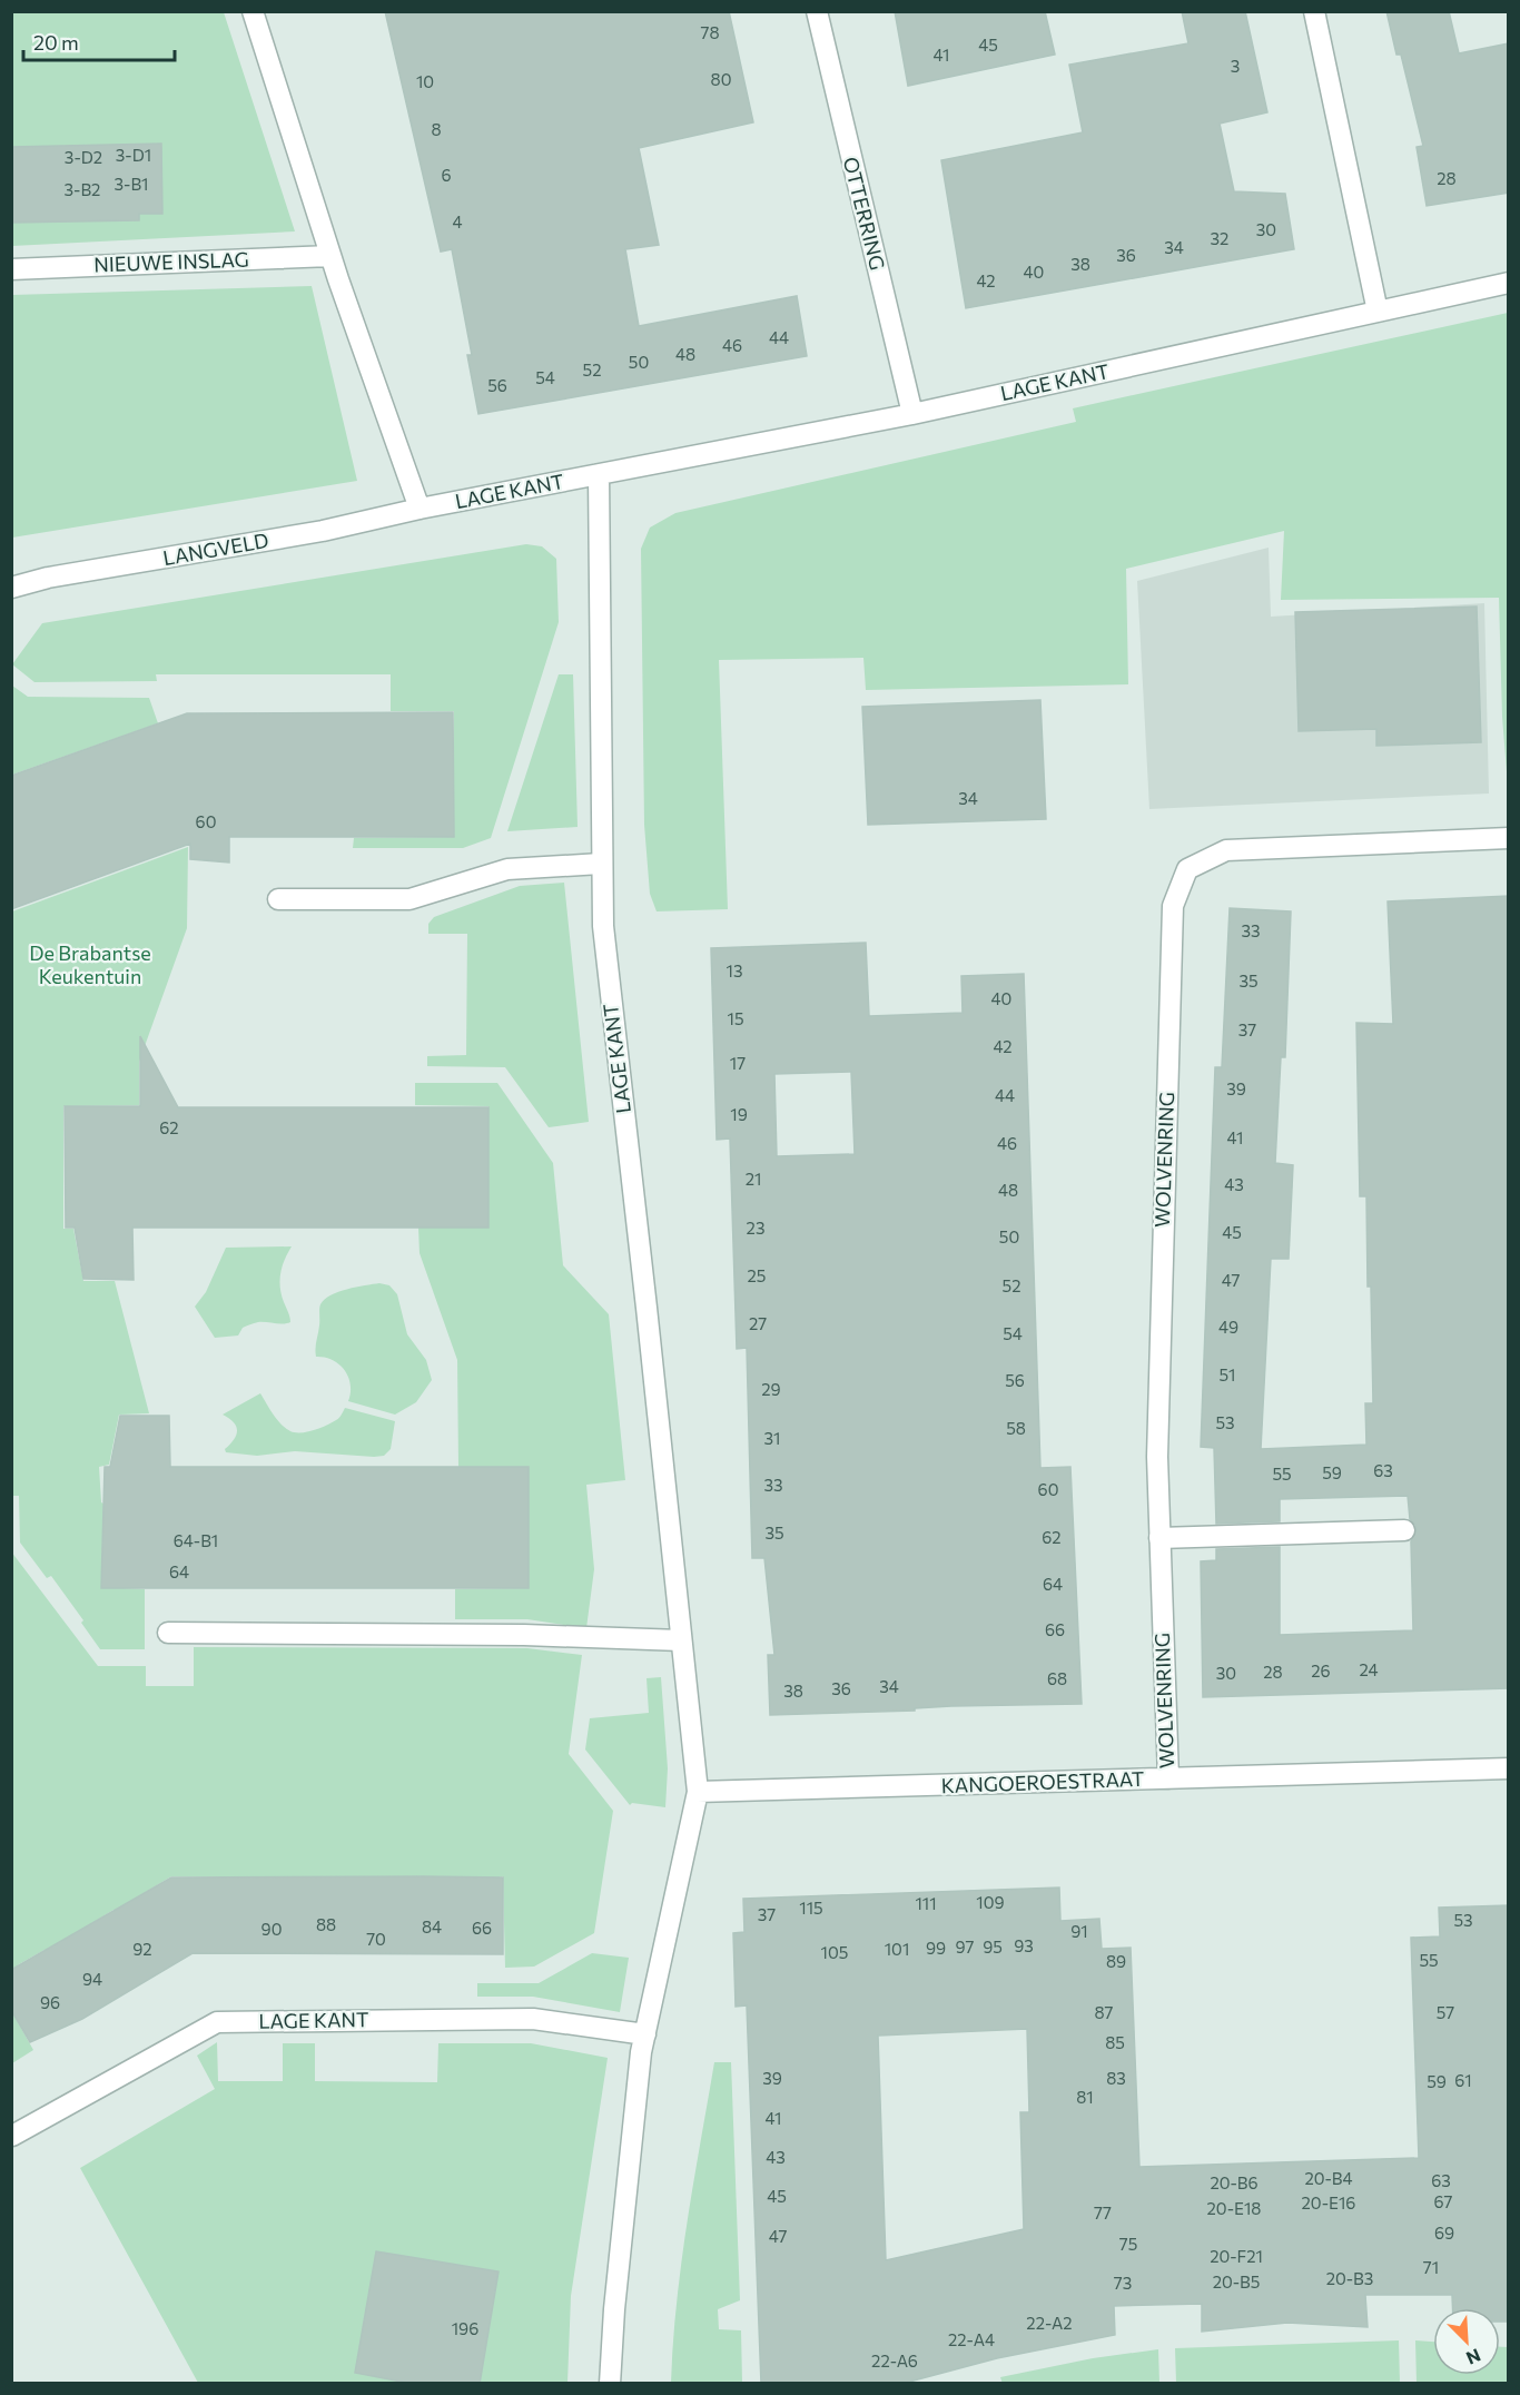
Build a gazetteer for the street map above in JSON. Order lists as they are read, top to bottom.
{
  "streets": {
    "street": [
      "OTTERRING",
      "NIEUWE INSLAG",
      "LAGE KANT",
      "LANGVELD",
      "WOLVENRING",
      "KANGOEROESTRAAT"
    ]
  },
  "crossings": [
    ["OTTERRING", "LAGE KANT"],
    ["LAGE KANT", "LANGVELD"],
    ["LAGE KANT", "KANGOEROESTRAAT"],
    ["WOLVENRING", "KANGOEROESTRAAT"]
  ],
  "parks": ["De Brabantse Keukentuin"],
  "house_numbers": [
    "78",
    "45",
    "41",
    "3",
    "80",
    "10",
    "8",
    "3-D1",
    "3-D2",
    "6",
    "28",
    "3-B1",
    "3-B2",
    "4",
    "30",
    "32",
    "34",
    "36",
    "38",
    "40",
    "42",
    "44",
    "46",
    "48",
    "50",
    "52",
    "54",
    "56",
    "34",
    "60",
    "33",
    "13",
    "35",
    "40",
    "15",
    "37",
    "42",
    "17",
    "39",
    "44",
    "19",
    "62",
    "41",
    "46",
    "21",
    "43",
    "48",
    "23",
    "45",
    "50",
    "25",
    "47",
    "52",
    "27",
    "49",
    "54",
    "51",
    "56",
    "29",
    "53",
    "58",
    "31",
    "63",
    "59",
    "55",
    "33",
    "60",
    "35",
    "62",
    "64-B1",
    "64",
    "64",
    "66",
    "24",
    "26",
    "28",
    "30",
    "68",
    "34",
    "36",
    "38",
    "109",
    "111",
    "115",
    "37",
    "53",
    "88",
    "84",
    "66",
    "90",
    "91",
    "70",
    "93",
    "97",
    "95",
    "99",
    "92",
    "101",
    "105",
    "55",
    "89",
    "94",
    "96",
    "87",
    "57",
    "85",
    "39",
    "83",
    "61",
    "59",
    "81",
    "41",
    "43",
    "20-B4",
    "63",
    "20-B6",
    "45",
    "67",
    "20-E16",
    "20-E18",
    "77",
    "69",
    "47",
    "75",
    "20-F21",
    "71",
    "20-B3",
    "20-B5",
    "73",
    "22-A2",
    "196",
    "22-A4",
    "22-A6"
  ],
  "scale_bar": "20 m",
  "north": "bottom right"
}
